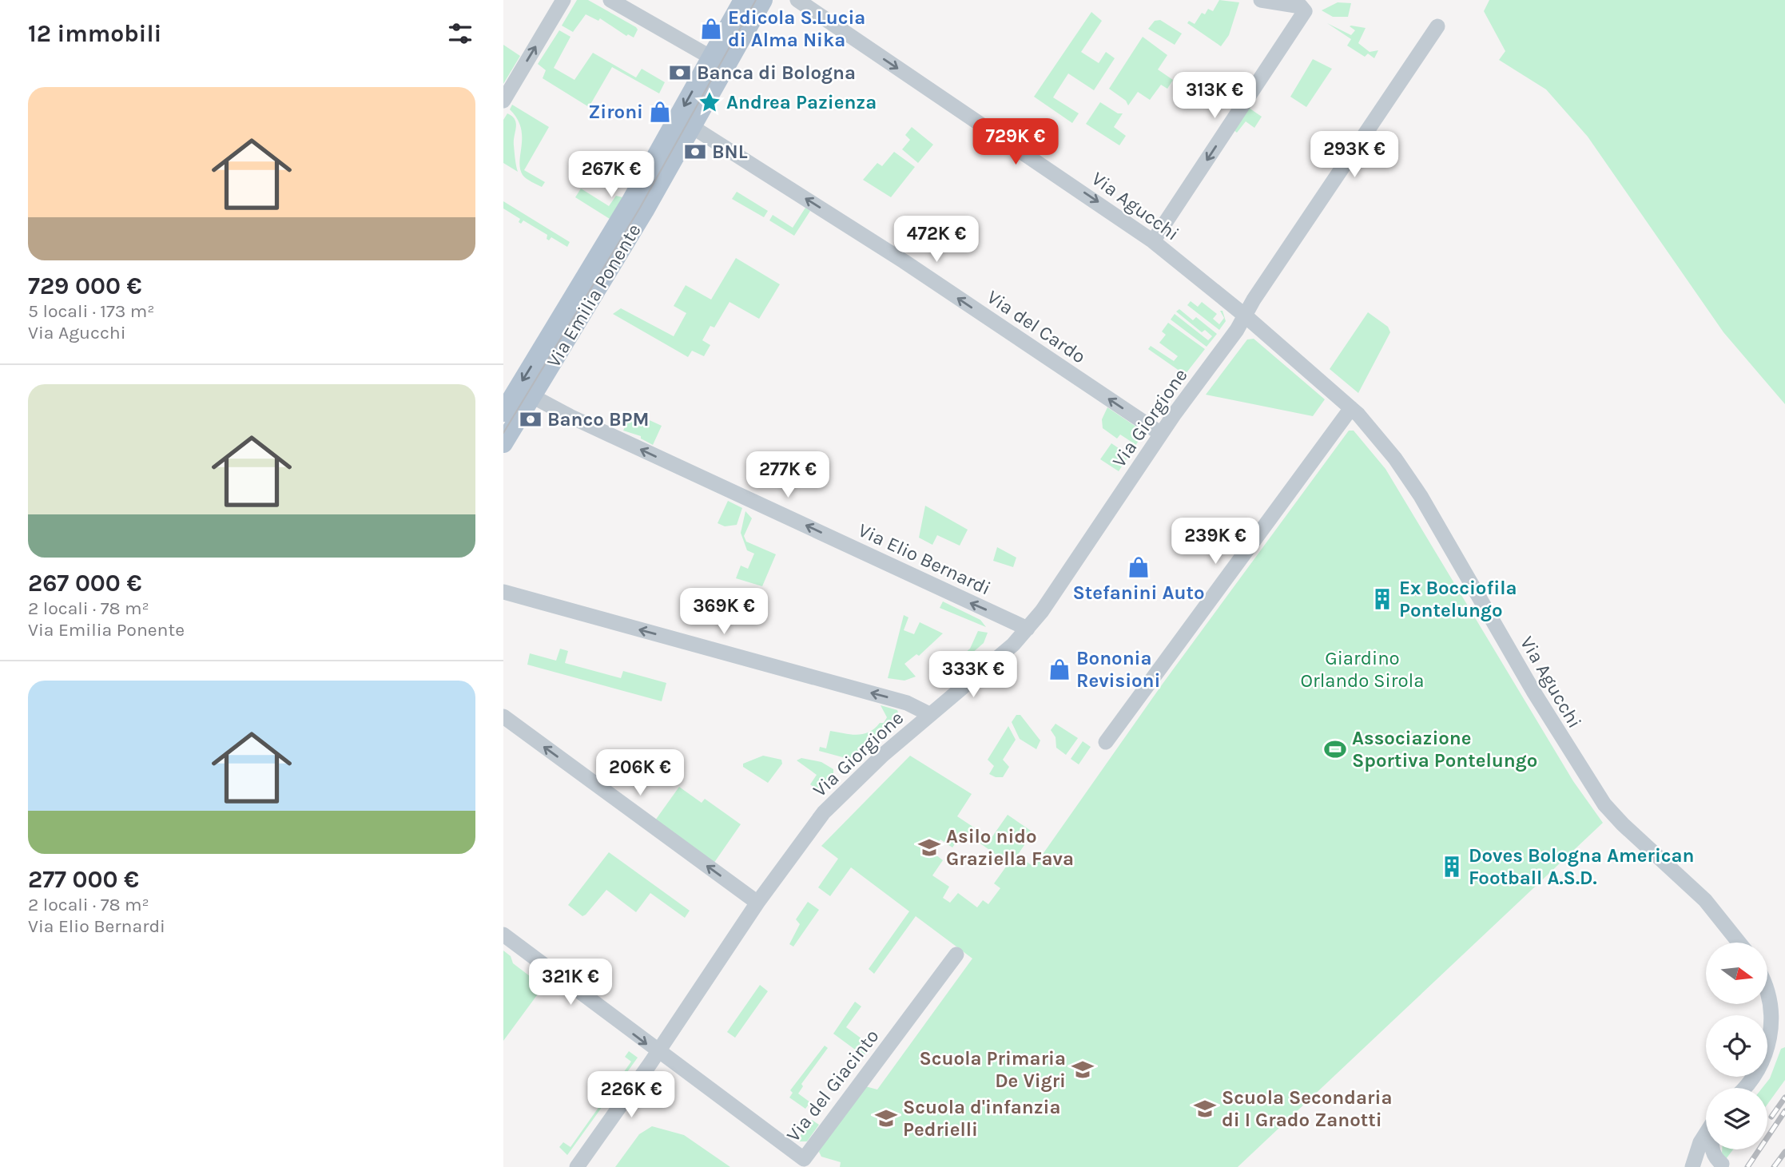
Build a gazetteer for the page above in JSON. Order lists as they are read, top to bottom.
{
  "streets": {
    "main road": ["Via Emilia Ponente"],
    "street": [
      "Via Agucchi",
      "Via del Cardo",
      "Via Giorgione",
      "Via Elio Bernardi",
      "Via del Giacinto"
    ]
  },
  "crossings": [
    ["Via Agucchi", "Via Giorgione"],
    ["Via Emilia Ponente", "Via del Cardo"],
    ["Via Emilia Ponente", "Via Elio Bernardi"],
    ["Via del Cardo", "Via Giorgione"],
    ["Via Giorgione", "Via Elio Bernardi"],
    ["Via Giorgione", "Via del Giacinto"]
  ],
  "one_way": ["Via del Cardo", "Via Elio Bernardi"],
  "parks": ["Giardino Orlando Sirola"],
  "places": {
    "shop": [
      "Edicola S.Lucia di Alma Nika",
      "Zironi",
      "Stefanini Auto",
      "Bononia Revisioni"
    ],
    "bank": ["Banca di Bologna", "BNL", "Banco BPM"],
    "place": ["Andrea Pazienza"],
    "building": ["Ex Bocciofila Pontelungo", "Doves Bologna American Football A.S.D."],
    "sports": ["Associazione Sportiva Pontelungo"],
    "school or university": [
      "Asilo nido Graziella Fava",
      "Scuola Primaria De Vigri",
      "Scuola Secondaria di I Grado Zanotti",
      "Scuola d'infanzia Pedrielli"
    ]
  },
  "north": "right",
  "page": {
    "heading": "12 immobili",
    "list": [
      {
        "name": "729 000 €",
        "note": "5 locali · 173 m² · Via Agucchi"
      },
      {
        "name": "267 000 €",
        "note": "2 locali · 78 m² · Via Emilia Ponente"
      },
      {
        "name": "277 000 €",
        "note": "2 locali · 78 m² · Via Elio Bernardi"
      }
    ],
    "price": [
      "313K €",
      "729K €",
      "293K €",
      "267K €",
      "472K €",
      "277K €",
      "239K €",
      "369K €",
      "333K €",
      "206K €",
      "321K €",
      "226K €"
    ]
  }
}
